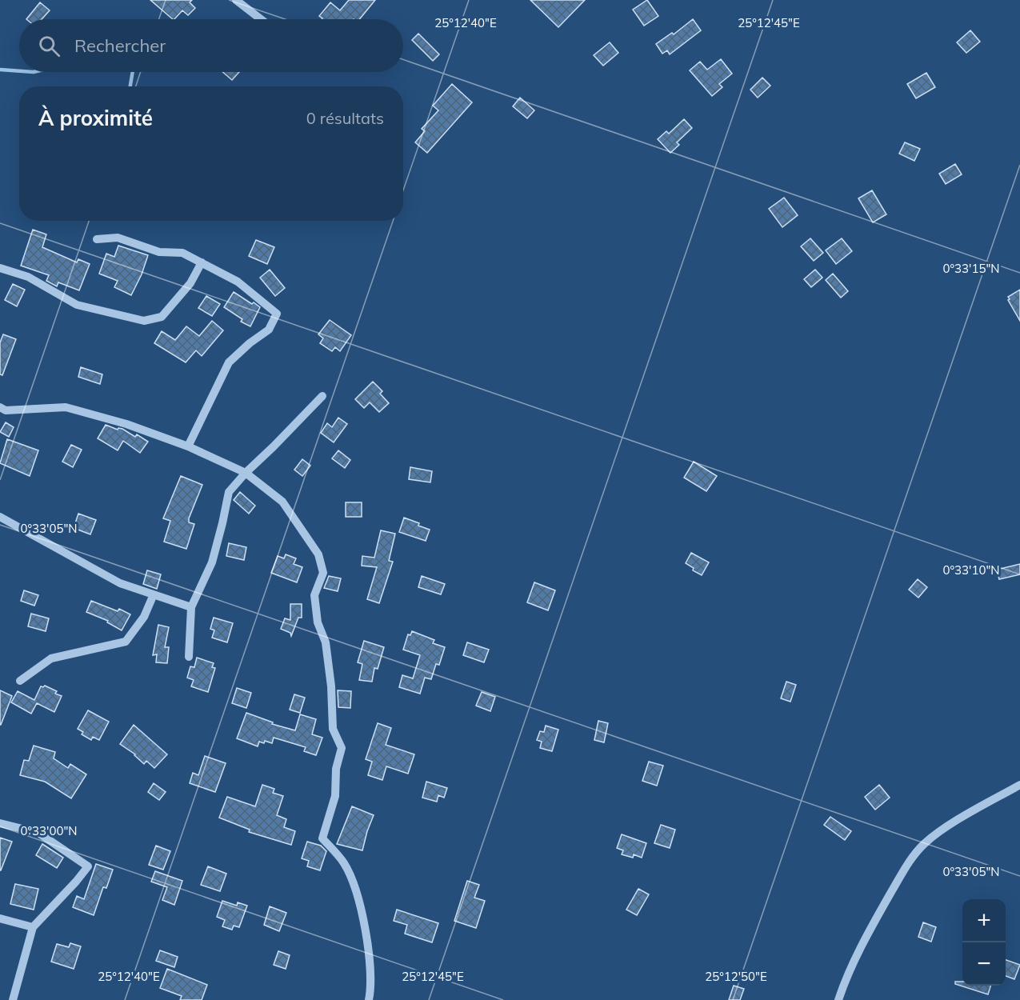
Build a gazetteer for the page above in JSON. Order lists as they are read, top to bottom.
{
  "page": {
    "search": "Rechercher",
    "heading": ["À proximité", "0 résultats"],
    "map_buttons": ["+", "−"]
  },
  "coordinates": [
    "25°12'40\"E",
    "25°12'45\"E",
    "0°33'15\"N",
    "0°33'05\"N",
    "0°33'10\"N",
    "0°33'00\"N",
    "25°12'50\"E"
  ]
}
